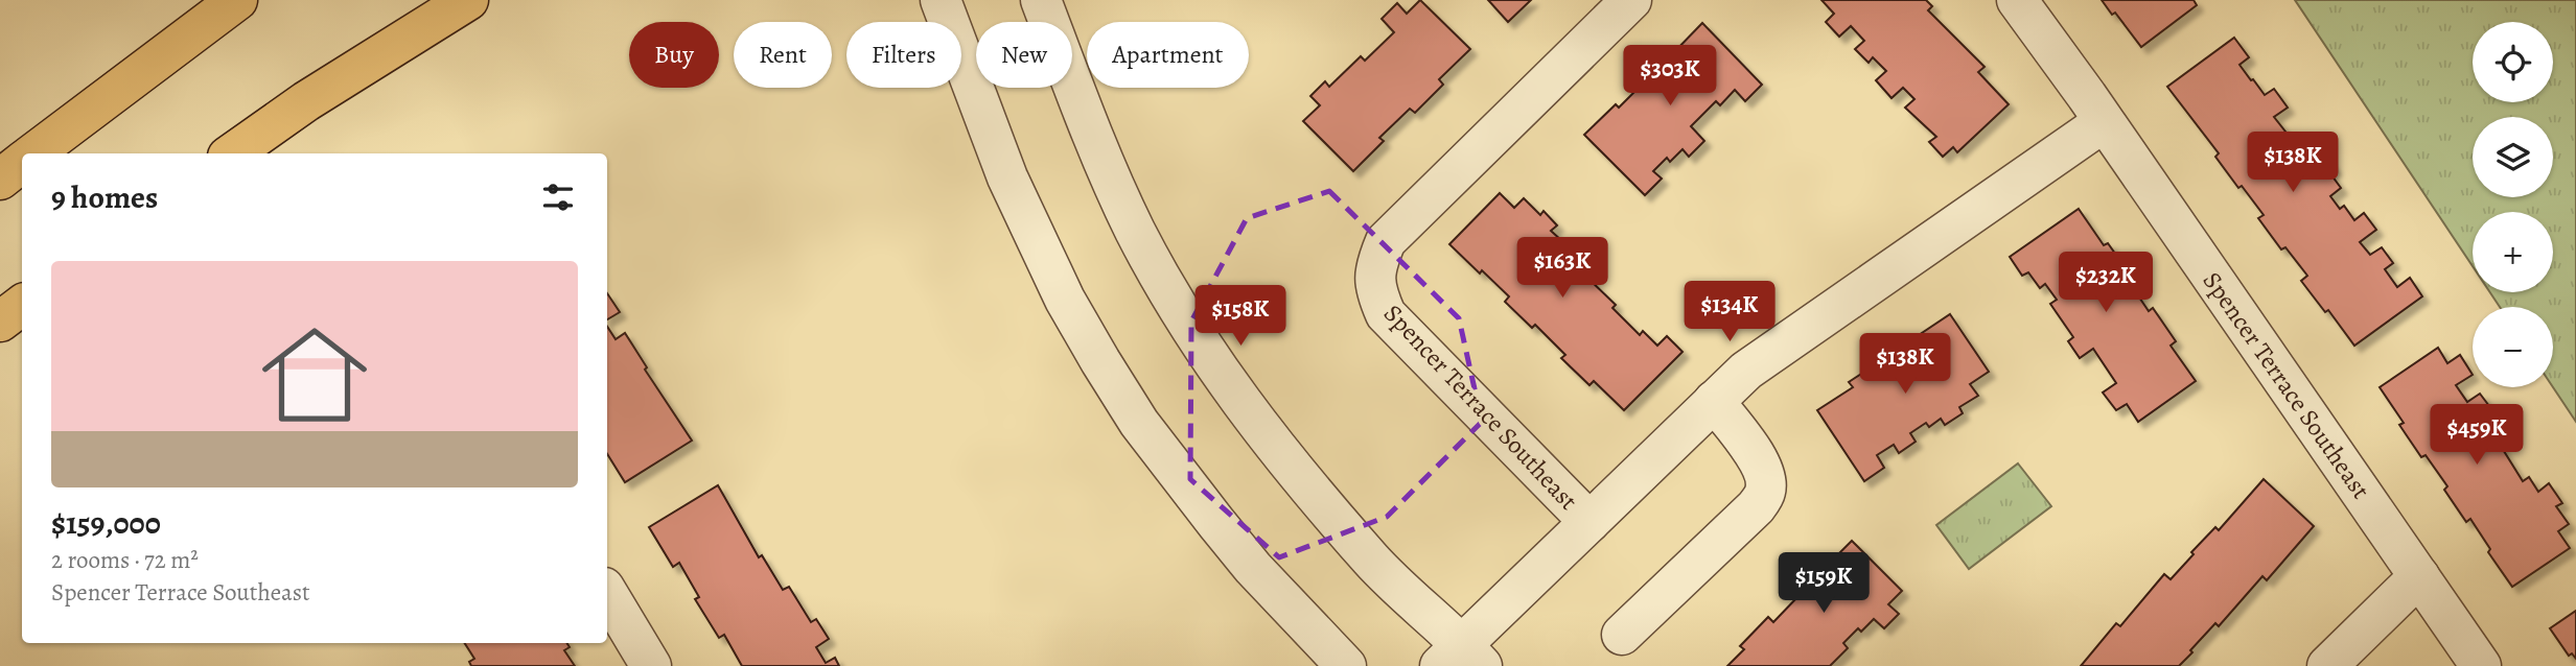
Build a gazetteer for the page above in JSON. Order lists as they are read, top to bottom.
{
  "streets": {
    "street": ["Spencer Terrace Southeast"]
  },
  "page": {
    "map_buttons": ["+", "−"],
    "chip": [
      "Buy",
      "Rent",
      "Filters",
      "New",
      "Apartment"
    ],
    "price": [
      "$303K",
      "$138K",
      "$163K",
      "$232K",
      "$134K",
      "$158K",
      "$138K",
      "$459K",
      "$159K"
    ],
    "heading": "9 homes",
    "list": [
      {
        "name": "$159,000",
        "note": "2 rooms · 72 m² · Spencer Terrace Southeast"
      }
    ]
  }
}
